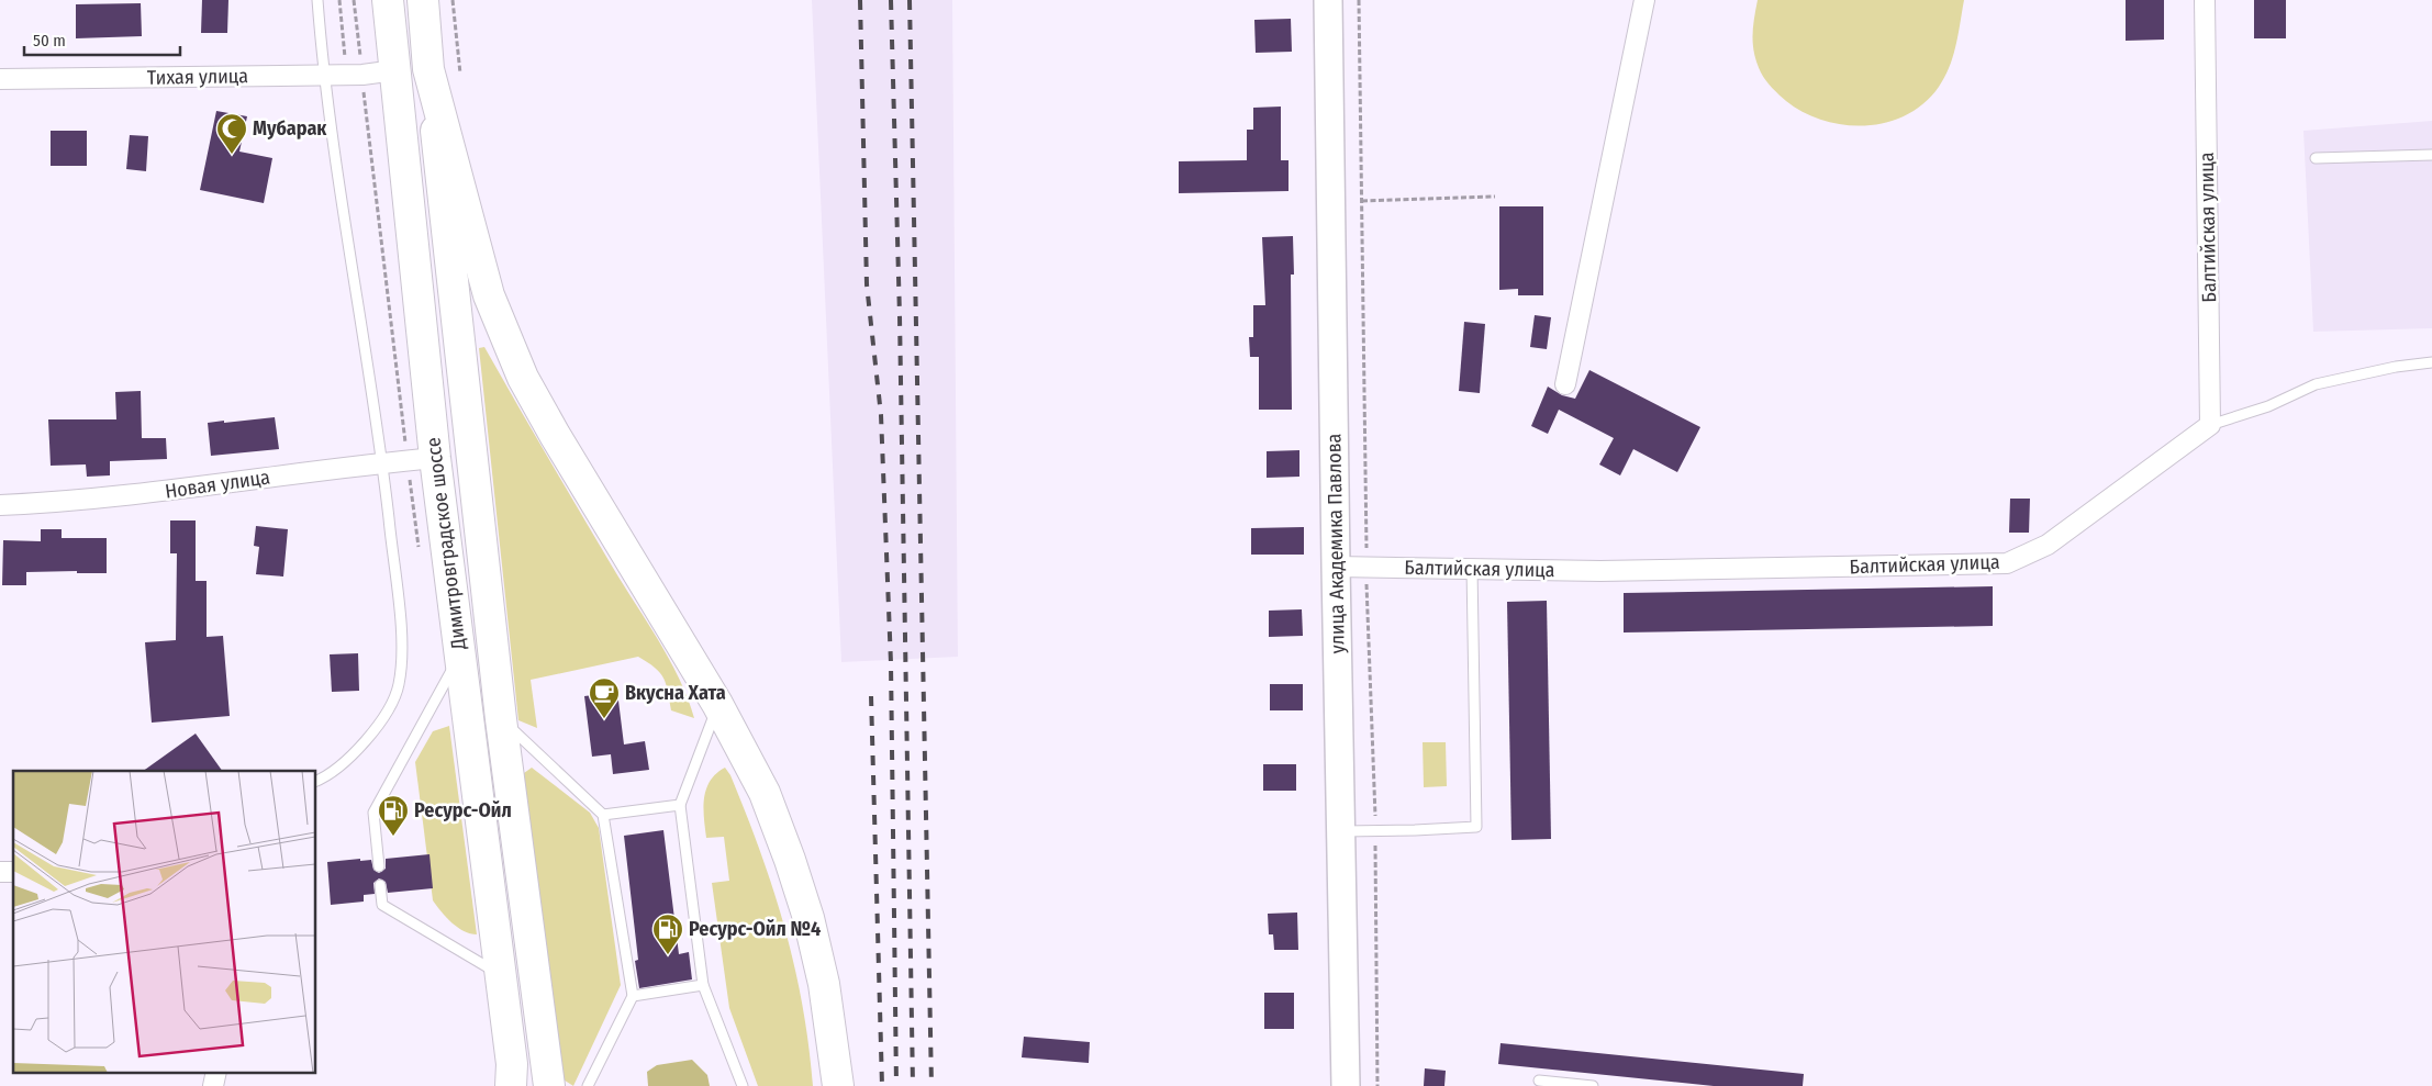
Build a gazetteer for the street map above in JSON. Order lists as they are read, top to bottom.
{
  "streets": {
    "main road": ["Димитровградское шоссе"],
    "street": [
      "Тихая улица",
      "Балтийская улица",
      "Новая улица",
      "улица Академика Павлова"
    ]
  },
  "crossings": [
    ["Тихая улица", "Димитровградское шоссе"],
    ["Балтийская улица", "улица Академика Павлова"],
    ["Новая улица", "Димитровградское шоссе"]
  ],
  "places": {
    "mosque": ["Мубарак"],
    "cafe": ["Вкусна Хата"],
    "fuel station": ["Ресурс-Ойл", "Ресурс-Ойл №4"]
  },
  "scale_bar": "50 m"
}
